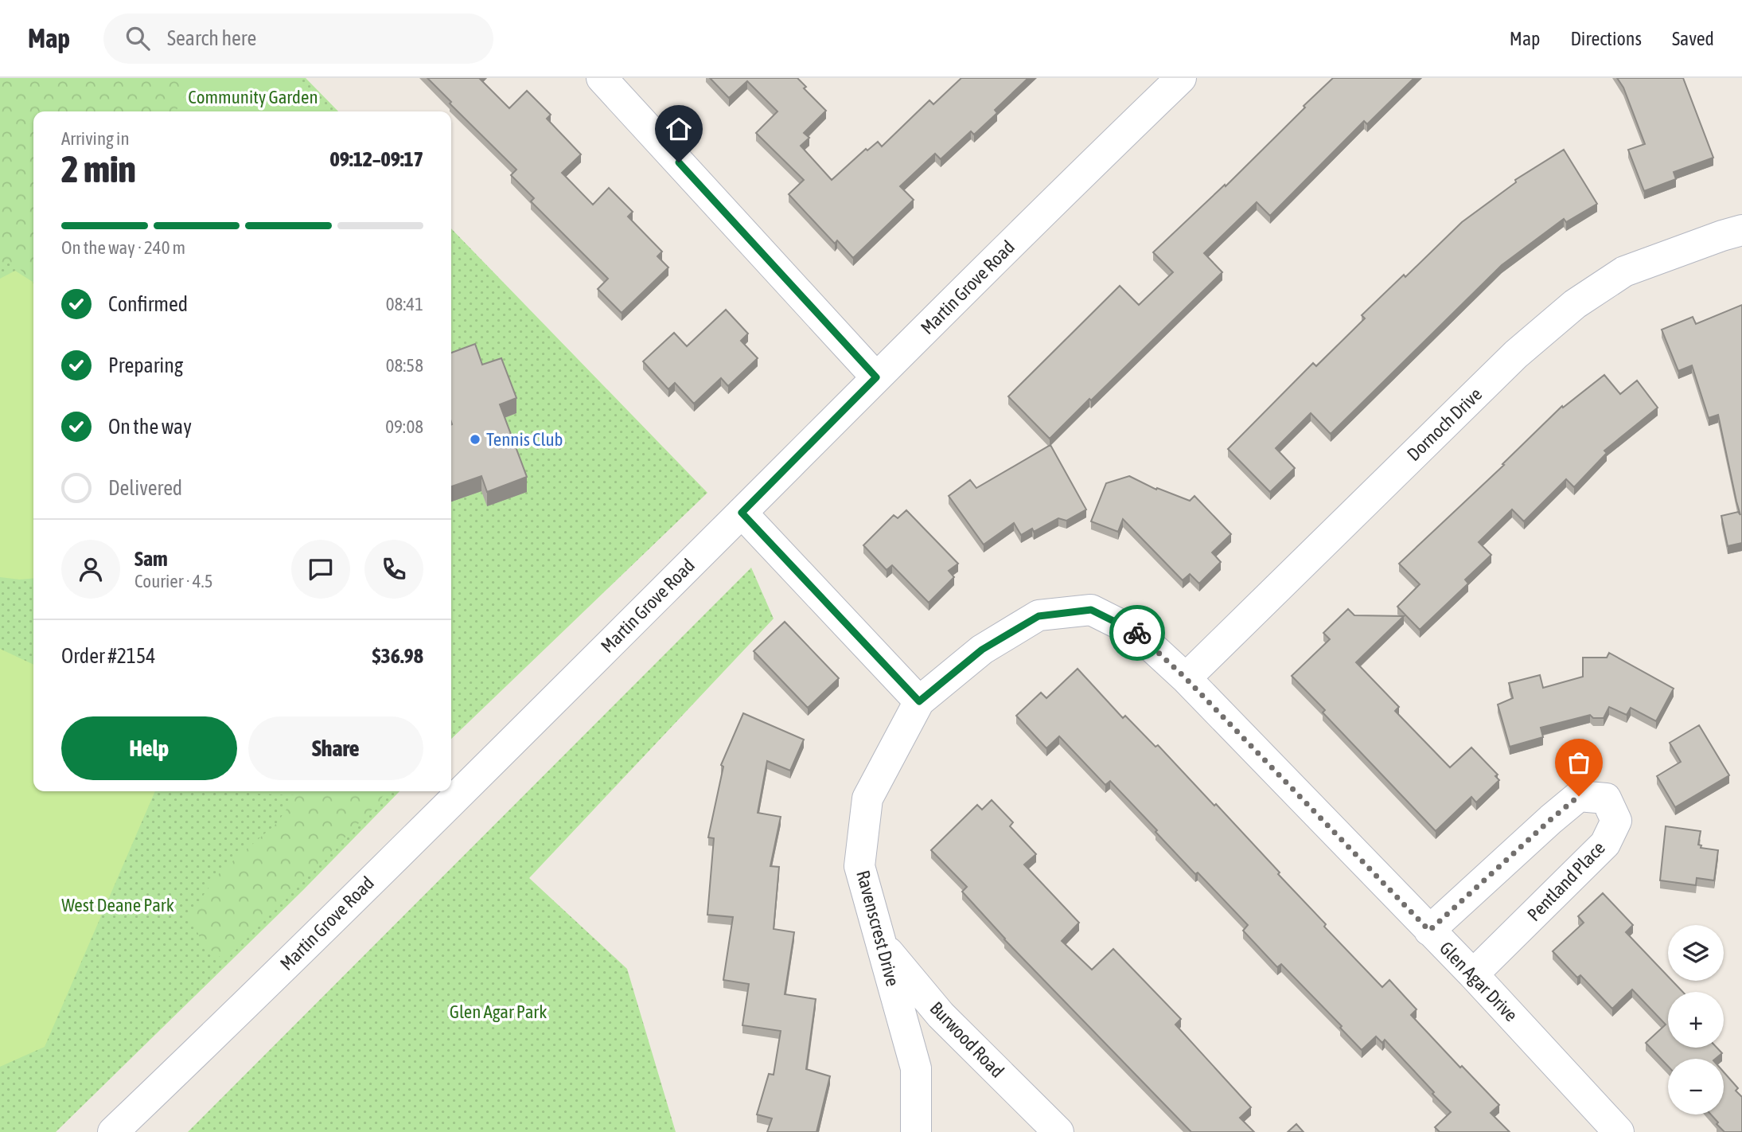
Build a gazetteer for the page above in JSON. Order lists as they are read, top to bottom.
{
  "streets": {
    "street": [
      "Martin Grove Road",
      "Dornoch Drive",
      "Pentland Place",
      "Ravenscrest Drive",
      "Glen Agar Drive",
      "Burwood Road"
    ]
  },
  "crossings": [
    ["Dornoch Drive", "Glen Agar Drive"],
    ["Pentland Place", "Glen Agar Drive"],
    ["Ravenscrest Drive", "Glen Agar Drive"],
    ["Ravenscrest Drive", "Burwood Road"]
  ],
  "parks": ["Community Garden", "West Deane Park", "Glen Agar Park"],
  "places": ["Tennis Club"],
  "page": {
    "header": "Map",
    "search": "Search here",
    "nav": ["Map", "Directions", "Saved"],
    "heading": ["2 min", "Arriving in", "09:12–09:17"],
    "panel": [
      "Sam",
      "Courier · 4.5",
      "Order #2154",
      "$36.98"
    ],
    "bar": "On the way · 240 m",
    "list": [
      ["Confirmed", "08:41"],
      ["Preparing", "08:58"],
      ["On the way", "09:08"],
      "Delivered"
    ],
    "buttons": ["Help", "Share"],
    "map_buttons": ["+", "−"]
  }
}
